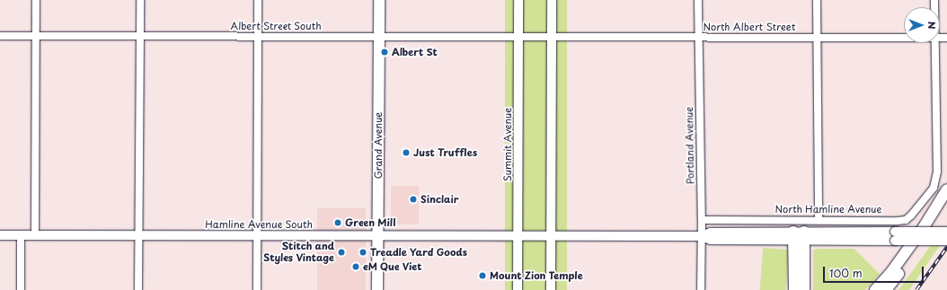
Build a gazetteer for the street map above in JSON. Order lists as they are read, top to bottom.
{
  "streets": {
    "main road": ["Grand Avenue"],
    "street": [
      "Albert Street South",
      "North Albert Street",
      "Summit Avenue",
      "Portland Avenue",
      "North Hamline Avenue",
      "Hamline Avenue South"
    ]
  },
  "crossings": [
    ["Albert Street South", "North Albert Street"],
    ["Albert Street South", "Summit Avenue"],
    ["Albert Street South", "Grand Avenue"],
    ["North Albert Street", "Portland Avenue"],
    ["Summit Avenue", "Hamline Avenue South"],
    ["Grand Avenue", "Hamline Avenue South"],
    ["Portland Avenue", "North Hamline Avenue"]
  ],
  "places": [
    "Albert St",
    "Just Truffles",
    "Sinclair",
    "Green Mill",
    "Stitch and Styles Vintage",
    "Treadle Yard Goods",
    "eM Que Viet",
    "Mount Zion Temple"
  ],
  "scale_bar": "100 m",
  "north": "right"
}
